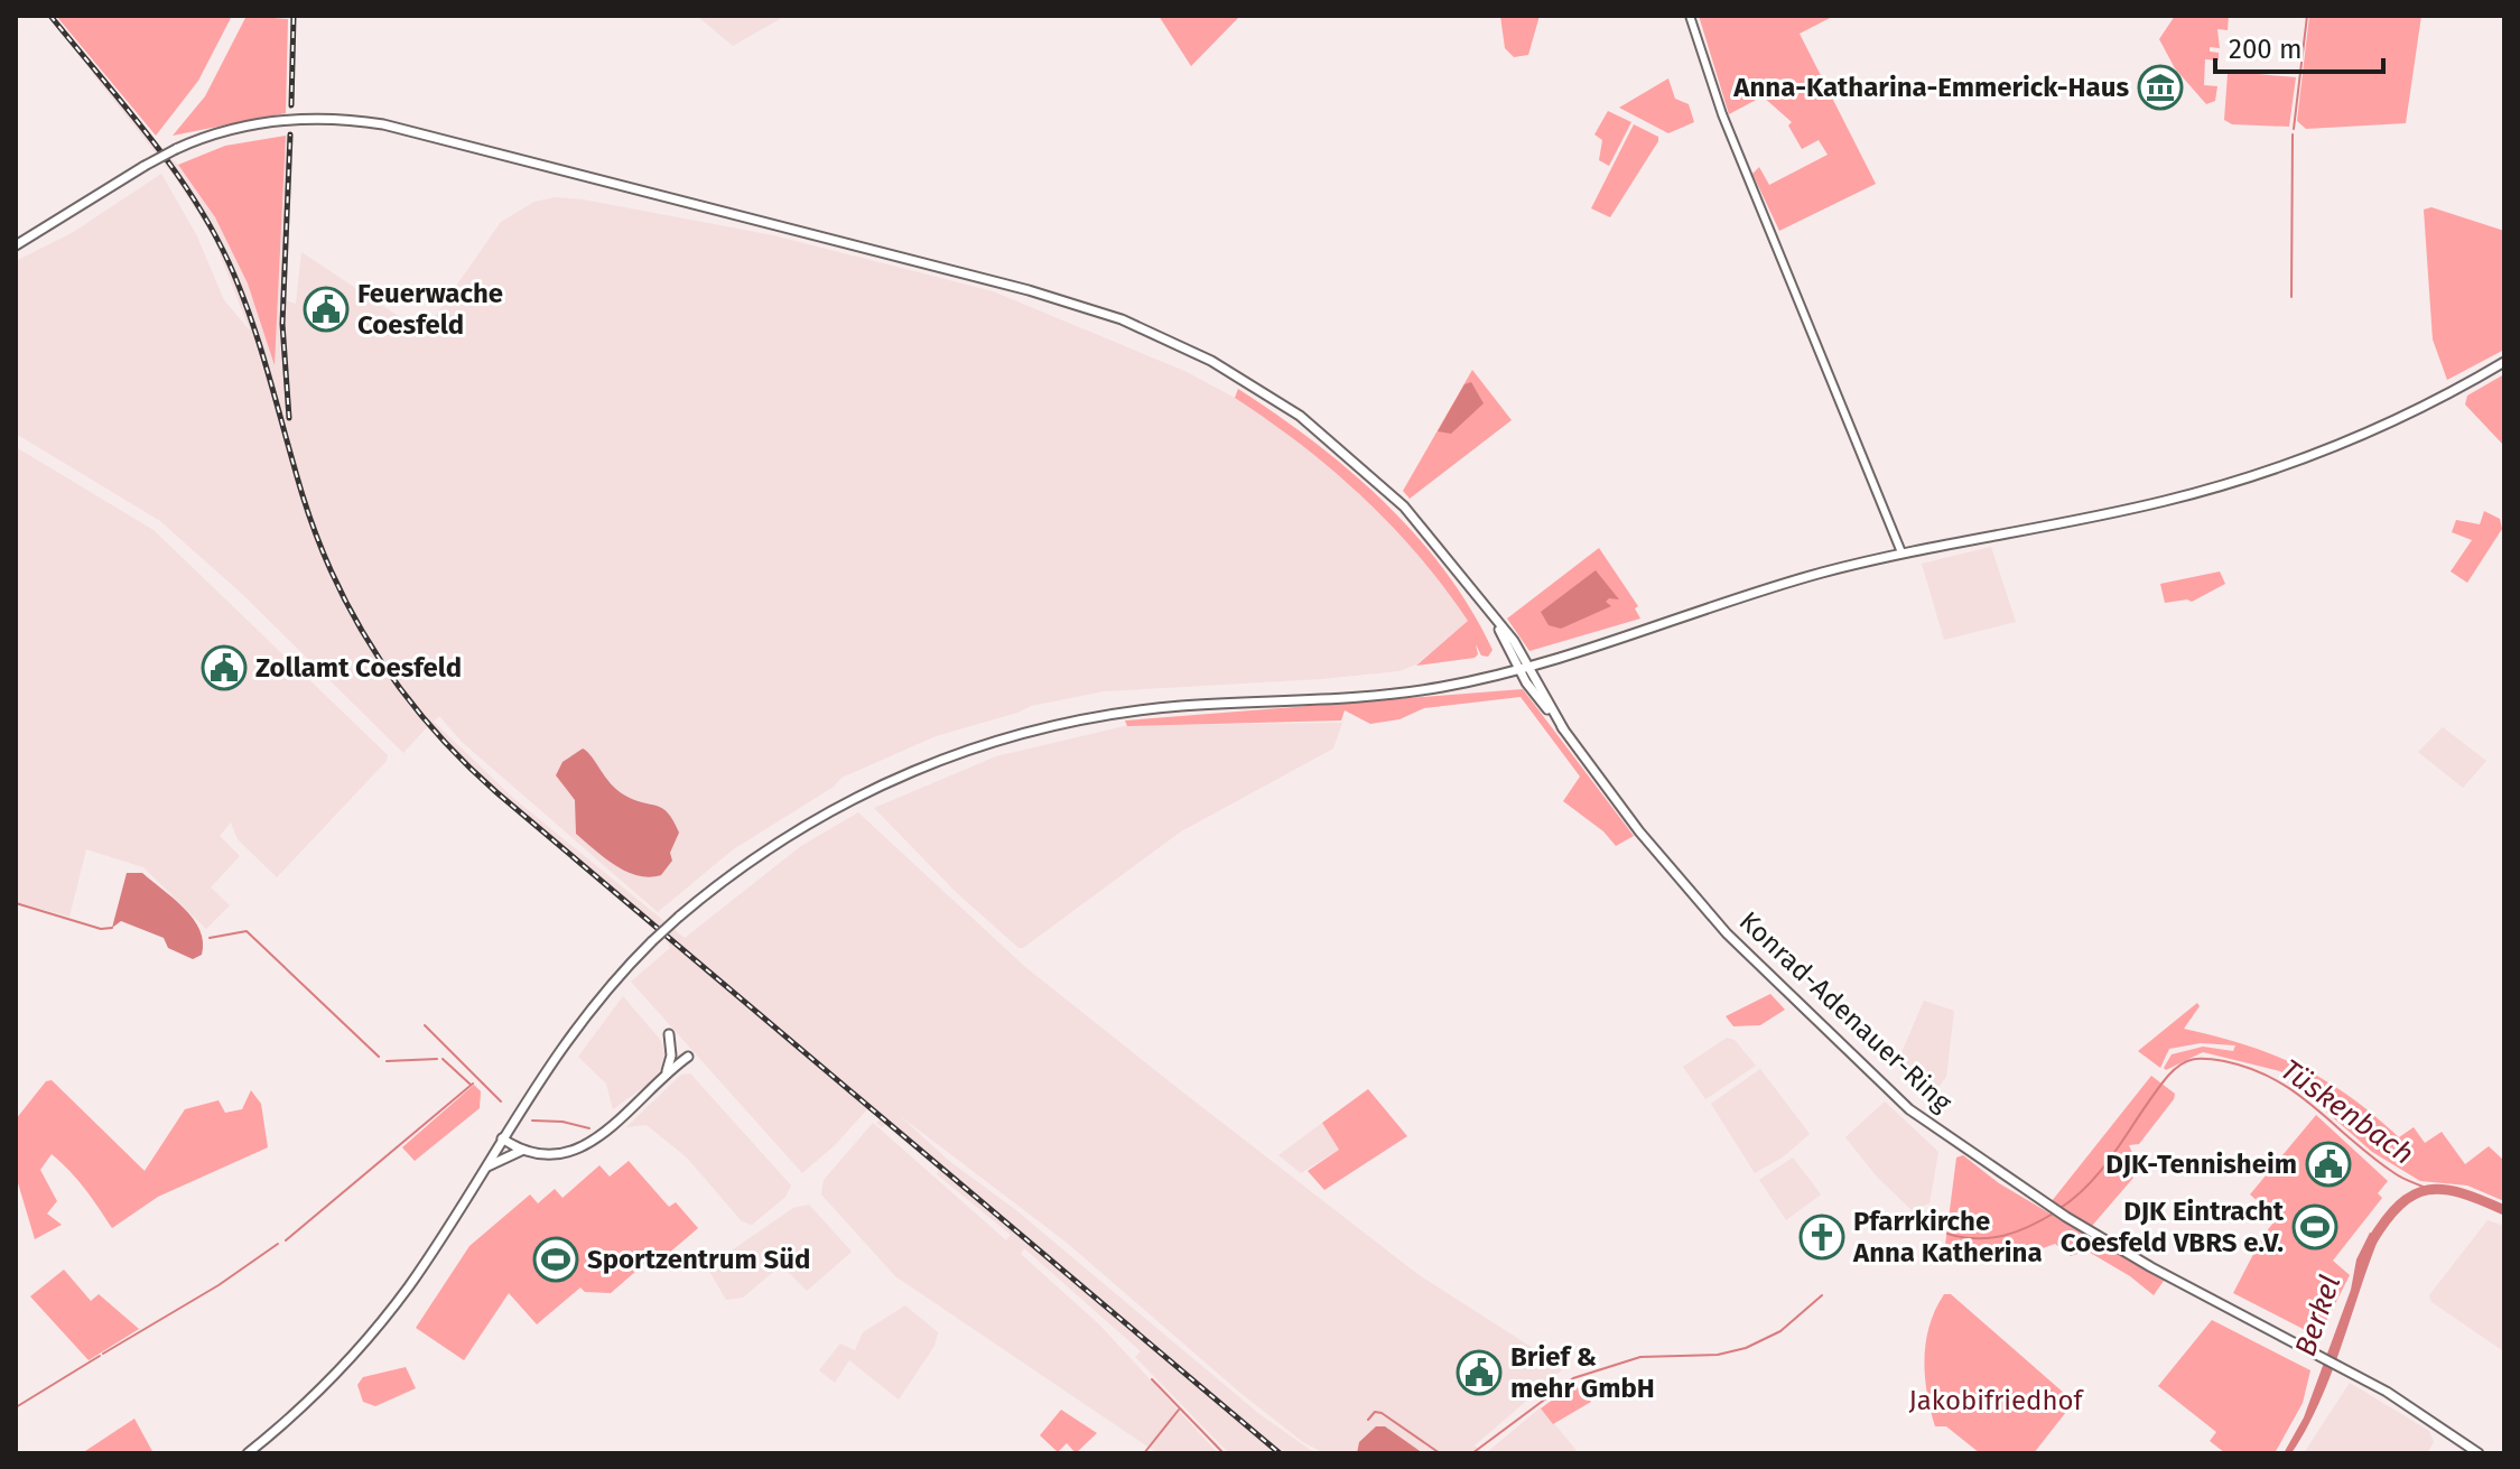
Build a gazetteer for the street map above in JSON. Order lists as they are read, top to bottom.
{
  "streets": {
    "main road": ["Konrad-Adenauer-Ring"]
  },
  "water": ["Tüskenbach", "Berkel"],
  "parks": ["Jakobifriedhof"],
  "places": {
    "museum": ["Anna-Katharina-Emmerick-Haus"],
    "public building": [
      "Feuerwache Coesfeld",
      "Zollamt Coesfeld",
      "DJK-Tennisheim",
      "Brief & mehr GmbH"
    ],
    "sports": ["DJK Eintracht Coesfeld VBRS e.V.", "Sportzentrum Süd"],
    "church": ["Pfarrkirche Anna Katherina"]
  },
  "scale_bar": "200 m"
}
